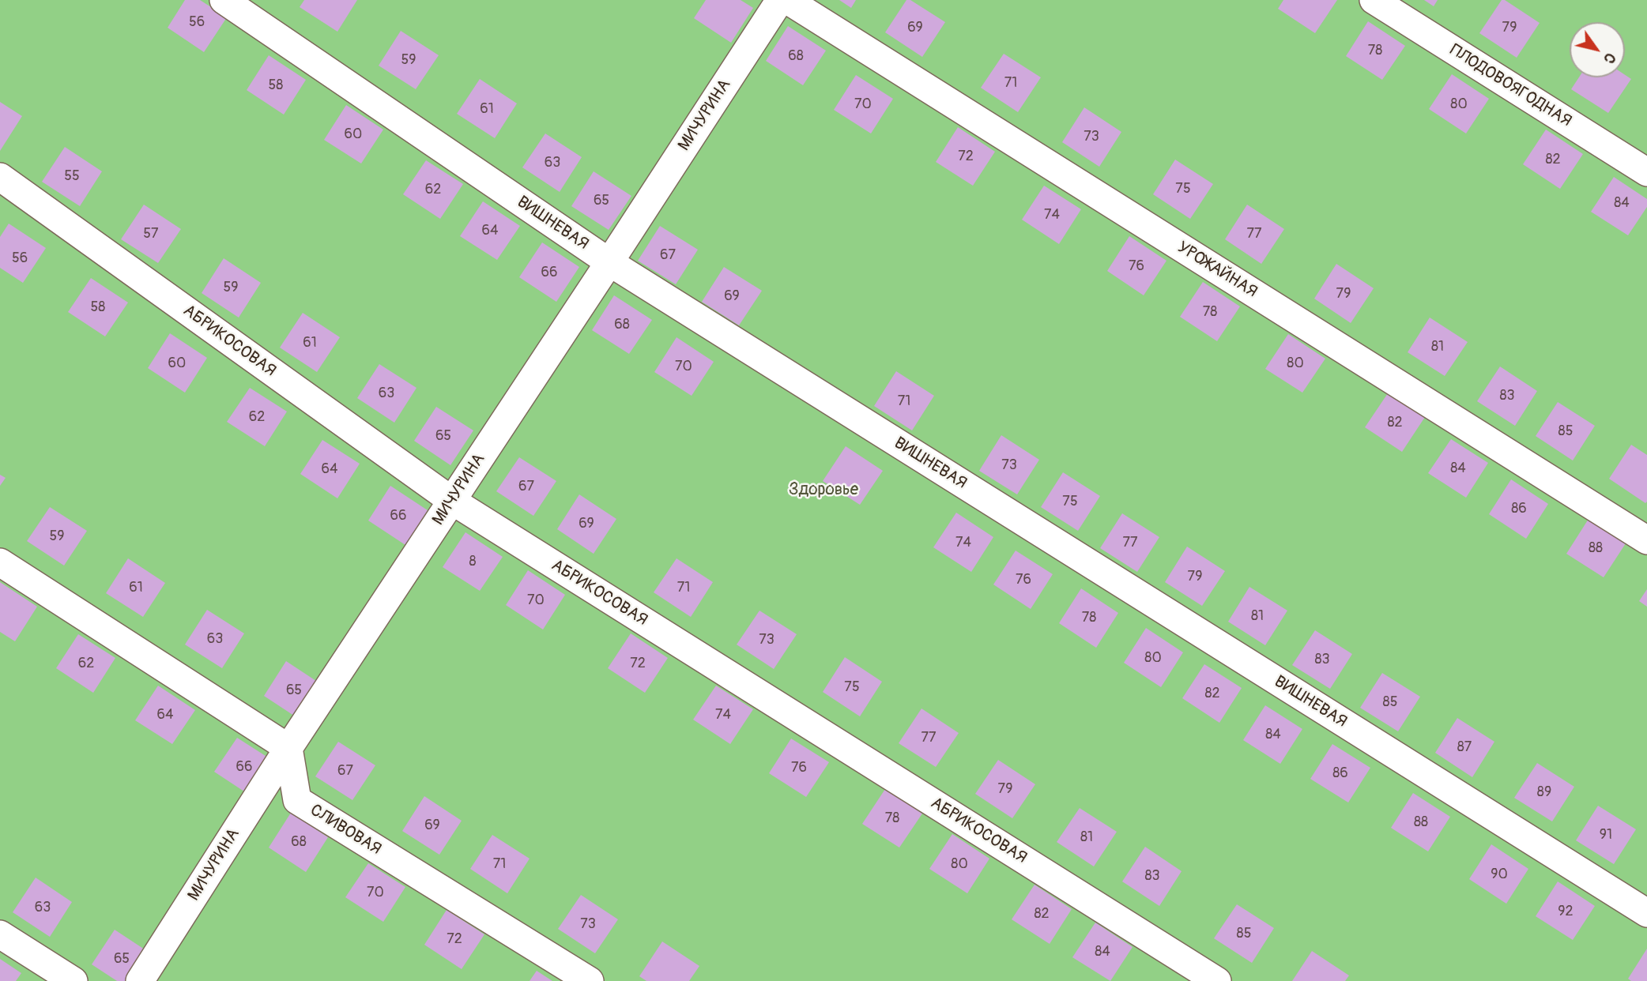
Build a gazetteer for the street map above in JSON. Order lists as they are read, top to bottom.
{
  "streets": {
    "street": [
      "ПЛОДОВОЯГОДНАЯ",
      "МИЧУРИНА",
      "ВИШНЕВАЯ",
      "УРОЖАЙНАЯ",
      "АБРИКОСОВАЯ",
      "СЛИВОВАЯ"
    ]
  },
  "crossings": [
    ["МИЧУРИНА", "ВИШНЕВАЯ"],
    ["МИЧУРИНА", "АБРИКОСОВАЯ"],
    ["МИЧУРИНА", "СЛИВОВАЯ"]
  ],
  "parks": ["Здоровье"],
  "house_numbers": [
    "56",
    "69",
    "79",
    "78",
    "68",
    "59",
    "71",
    "58",
    "70",
    "80",
    "61",
    "60",
    "73",
    "72",
    "82",
    "63",
    "55",
    "75",
    "62",
    "65",
    "84",
    "74",
    "64",
    "57",
    "77",
    "67",
    "56",
    "76",
    "66",
    "59",
    "79",
    "69",
    "58",
    "78",
    "68",
    "61",
    "81",
    "60",
    "80",
    "70",
    "63",
    "83",
    "71",
    "62",
    "82",
    "85",
    "65",
    "73",
    "84",
    "64",
    "67",
    "75",
    "86",
    "66",
    "69",
    "59",
    "74",
    "77",
    "88",
    "8",
    "79",
    "76",
    "61",
    "71",
    "70",
    "81",
    "78",
    "63",
    "73",
    "80",
    "83",
    "62",
    "72",
    "75",
    "65",
    "82",
    "85",
    "64",
    "74",
    "84",
    "77",
    "87",
    "66",
    "76",
    "67",
    "86",
    "79",
    "89",
    "78",
    "88",
    "69",
    "91",
    "81",
    "68",
    "71",
    "80",
    "90",
    "83",
    "70",
    "63",
    "92",
    "82",
    "73",
    "85",
    "72",
    "84",
    "65"
  ],
  "north": "bottom right"
}
